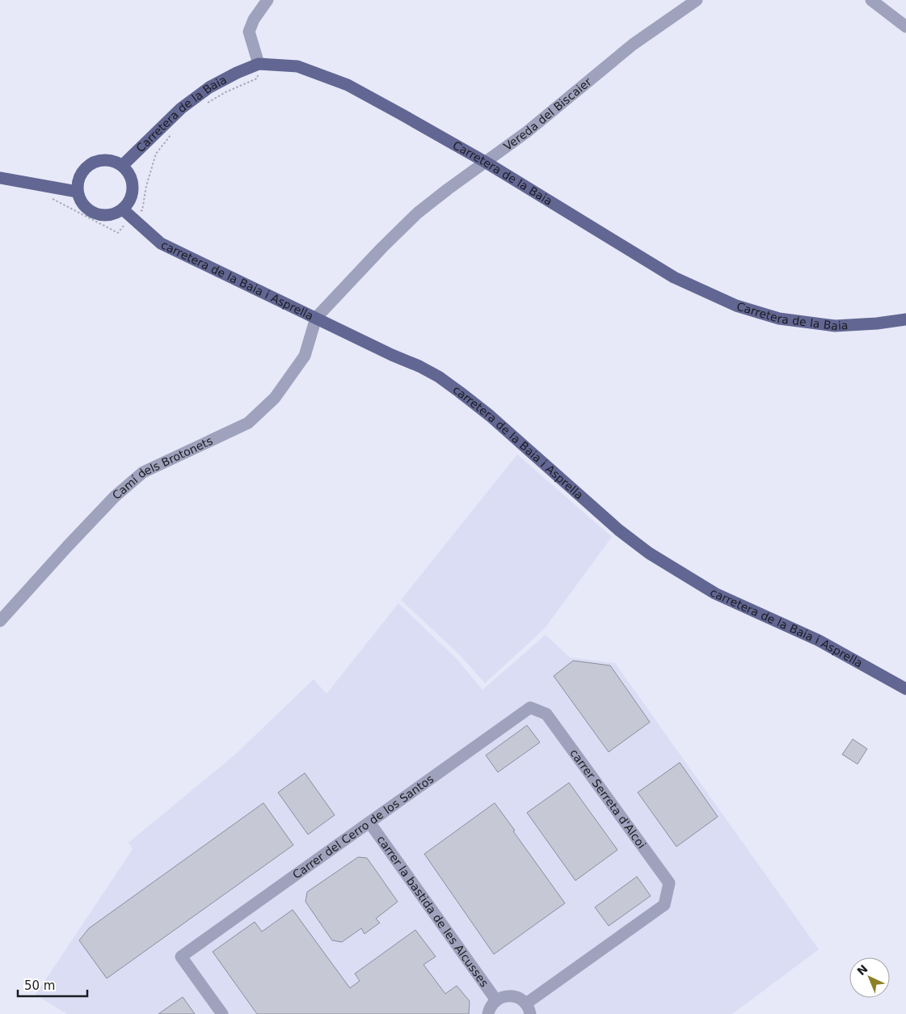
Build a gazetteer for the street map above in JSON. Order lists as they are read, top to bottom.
{
  "streets": {
    "main road": ["Carretera de la Baia", "carretera de la Baia i Asprella"],
    "street": [
      "Vereda del Biscaier",
      "Camí dels Brotonets",
      "carrer Serreta d'Alcoi",
      "Carrer del Cerro de los Santos",
      "carrer la bastida de les Alcusses"
    ]
  },
  "crossings": [
    ["Vereda del Biscaier", "Carretera de la Baia"],
    ["Vereda del Biscaier", "carretera de la Baia i Asprella"],
    ["Vereda del Biscaier", "Camí dels Brotonets"],
    ["Carretera de la Baia", "carretera de la Baia i Asprella"],
    ["carretera de la Baia i Asprella", "Camí dels Brotonets"],
    ["carrer Serreta d'Alcoi", "Carrer del Cerro de los Santos"],
    ["Carrer del Cerro de los Santos", "carrer la bastida de les Alcusses"]
  ],
  "scale_bar": "50 m",
  "north": "top left"
}
